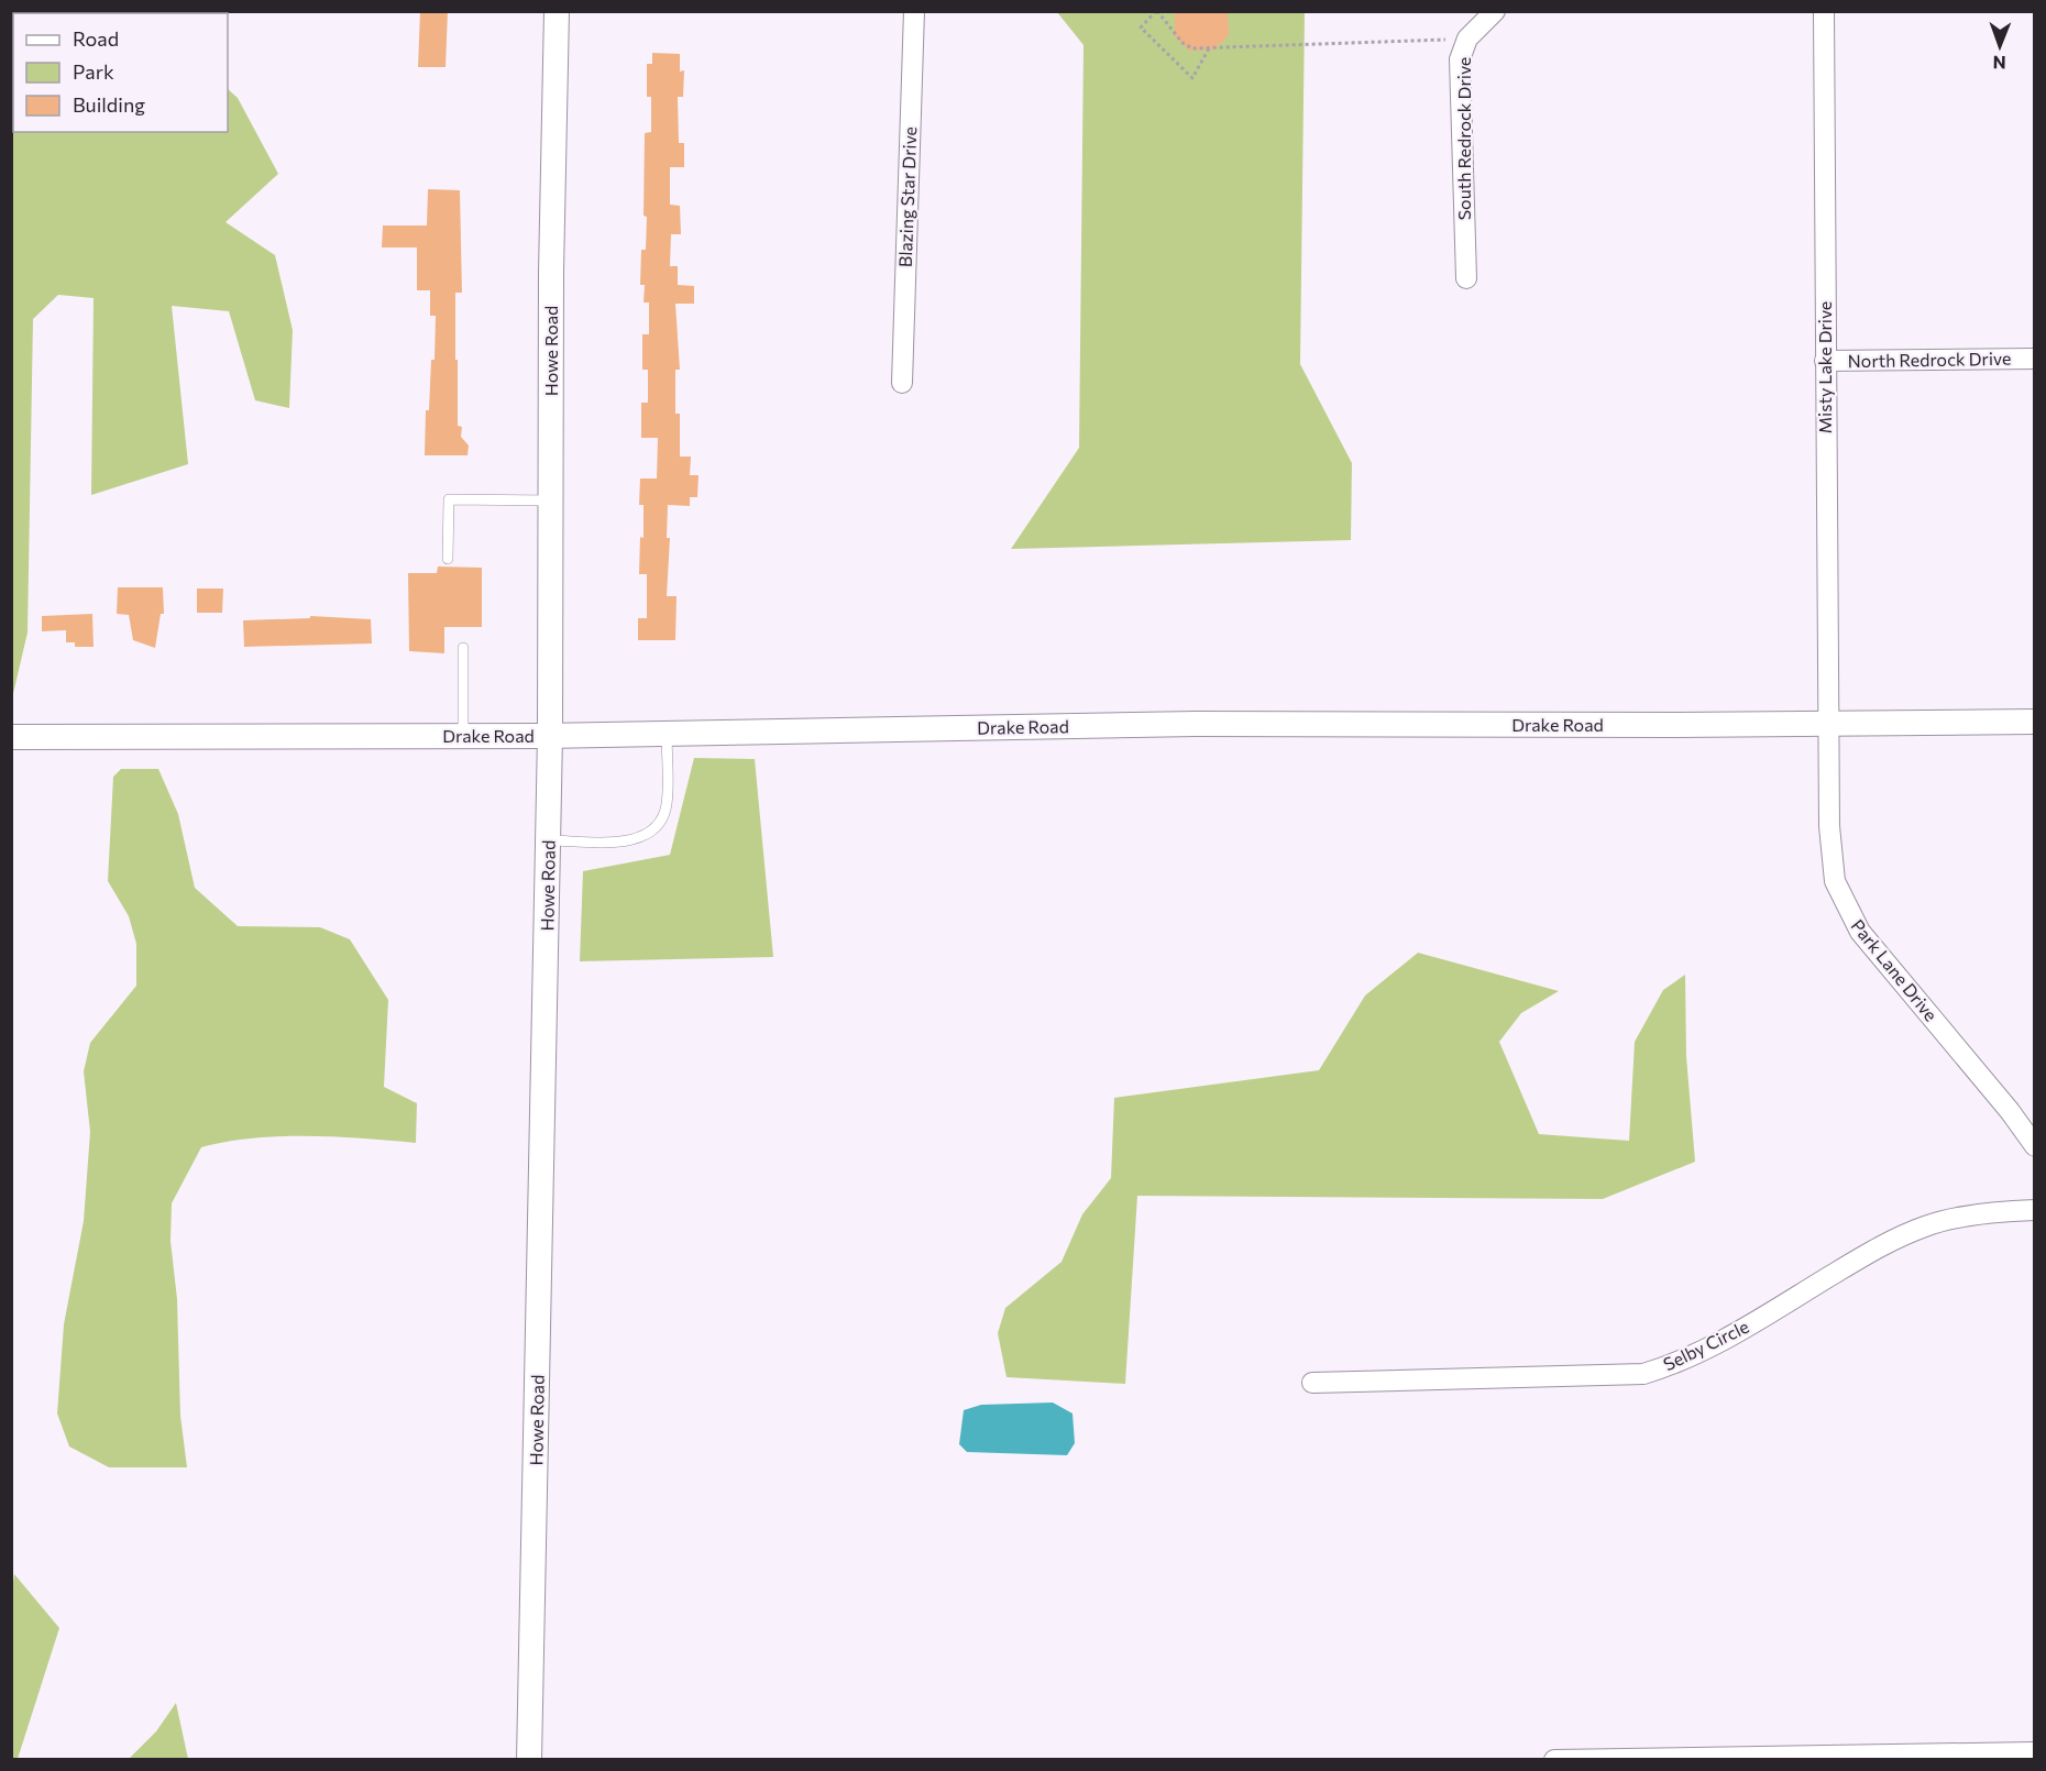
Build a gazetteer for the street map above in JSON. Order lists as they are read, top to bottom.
{
  "streets": {
    "street": [
      "South Redrock Drive",
      "Blazing Star Drive",
      "Howe Road",
      "North Redrock Drive",
      "Misty Lake Drive",
      "Drake Road",
      "Park Lane Drive",
      "Selby Circle"
    ]
  },
  "crossings": [
    ["Howe Road", "Drake Road"],
    ["North Redrock Drive", "Misty Lake Drive"],
    ["Misty Lake Drive", "Drake Road"],
    ["Misty Lake Drive", "Park Lane Drive"],
    ["Drake Road", "Park Lane Drive"]
  ],
  "legend": ["Road", "Park", "Building"],
  "north": "bottom"
}
